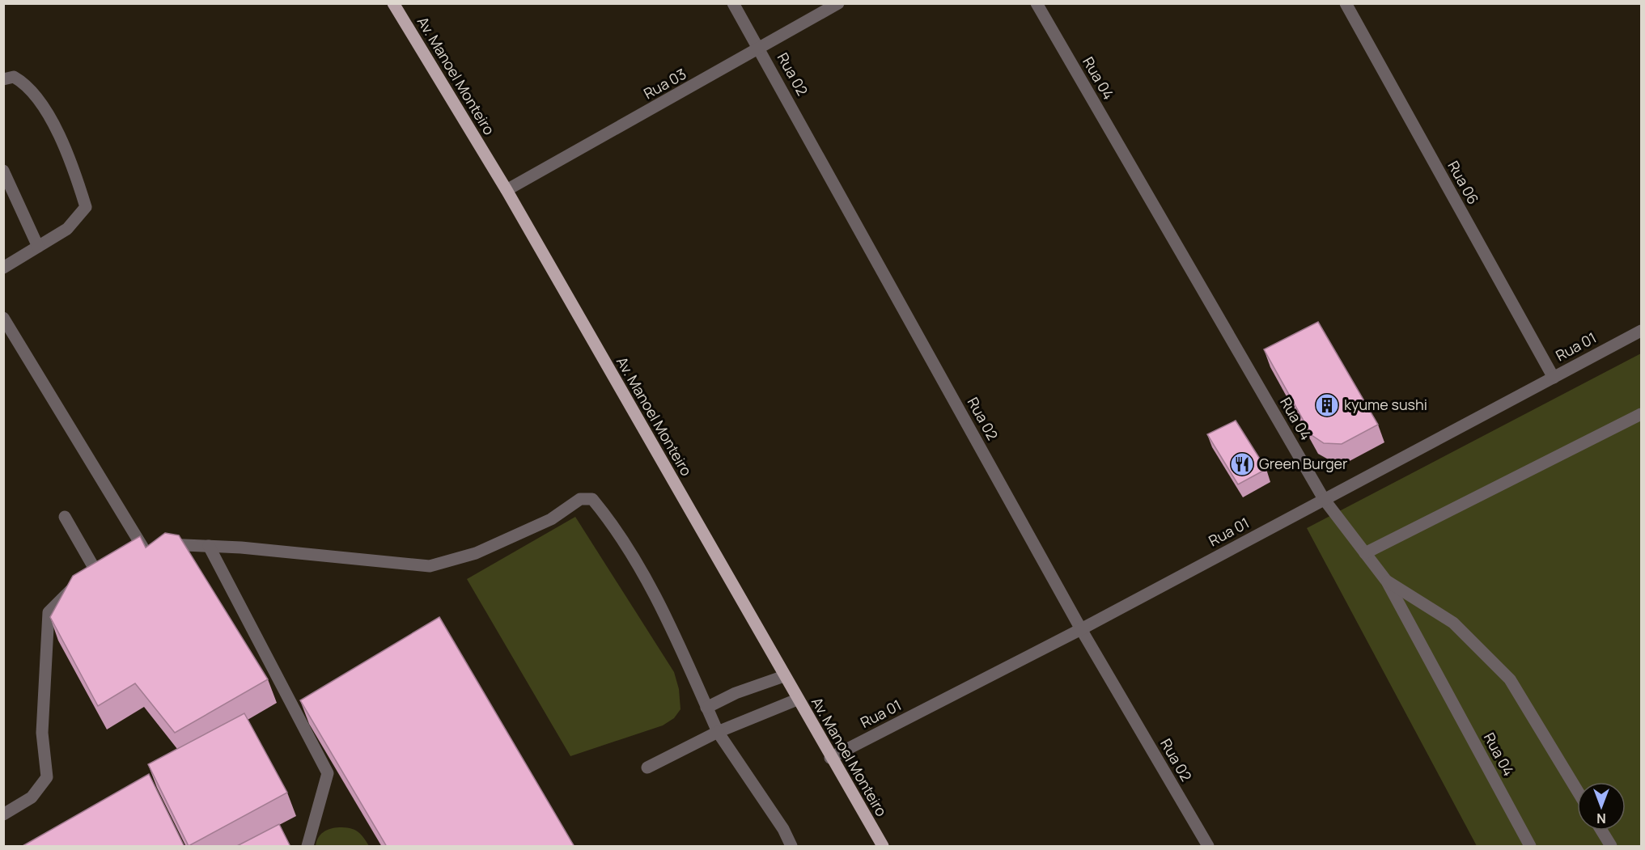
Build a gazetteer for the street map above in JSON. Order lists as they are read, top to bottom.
{
  "streets": {
    "main road": ["Av. Manoel Monteiro"],
    "street": [
      "Rua 02",
      "Rua 04",
      "Rua 03",
      "Rua 06",
      "Rua 01"
    ]
  },
  "crossings": [
    ["Rua 02", "Rua 03"],
    ["Rua 02", "Rua 01"],
    ["Av. Manoel Monteiro", "Rua 03"],
    ["Av. Manoel Monteiro", "Rua 01"],
    ["Rua 04", "Rua 01"],
    ["Rua 06", "Rua 01"]
  ],
  "places": {
    "building": ["kyume sushi"],
    "restaurant": ["Green Burger"]
  },
  "north": "bottom"
}
